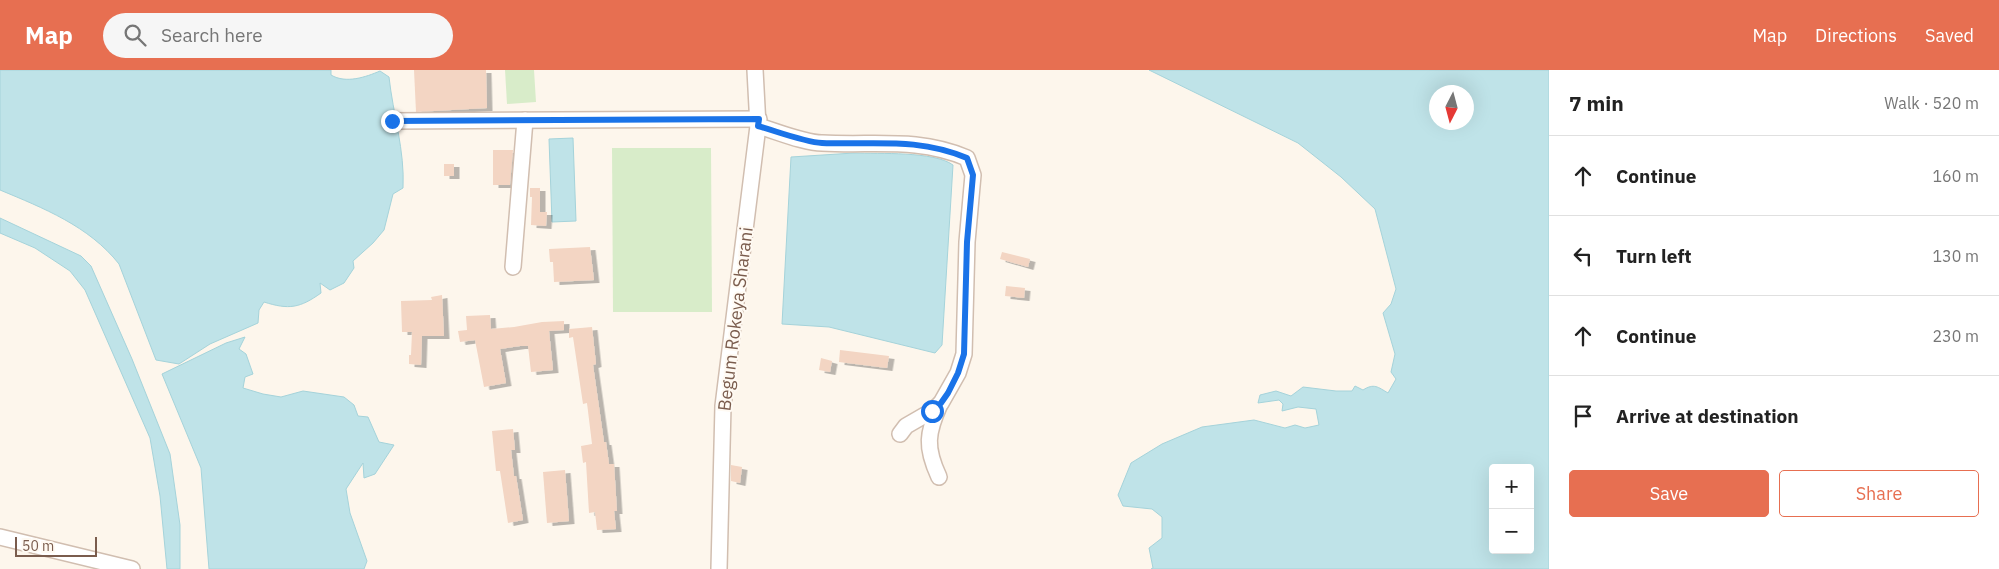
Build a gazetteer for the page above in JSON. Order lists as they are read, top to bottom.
{
  "streets": {
    "street": ["Begum Rokeya Sharani"]
  },
  "scale_bar": "50 m",
  "north": "bottom",
  "page": {
    "header": "Map",
    "search": "Search here",
    "nav": ["Map", "Directions", "Saved"],
    "heading": ["7 min", "Walk · 520 m"],
    "list": [
      ["Continue", "160 m"],
      ["Turn left", "130 m"],
      ["Continue", "230 m"],
      "Arrive at destination"
    ],
    "buttons": ["Save", "Share"],
    "map_buttons": ["+", "−"],
    "scale": "50 m"
  }
}
